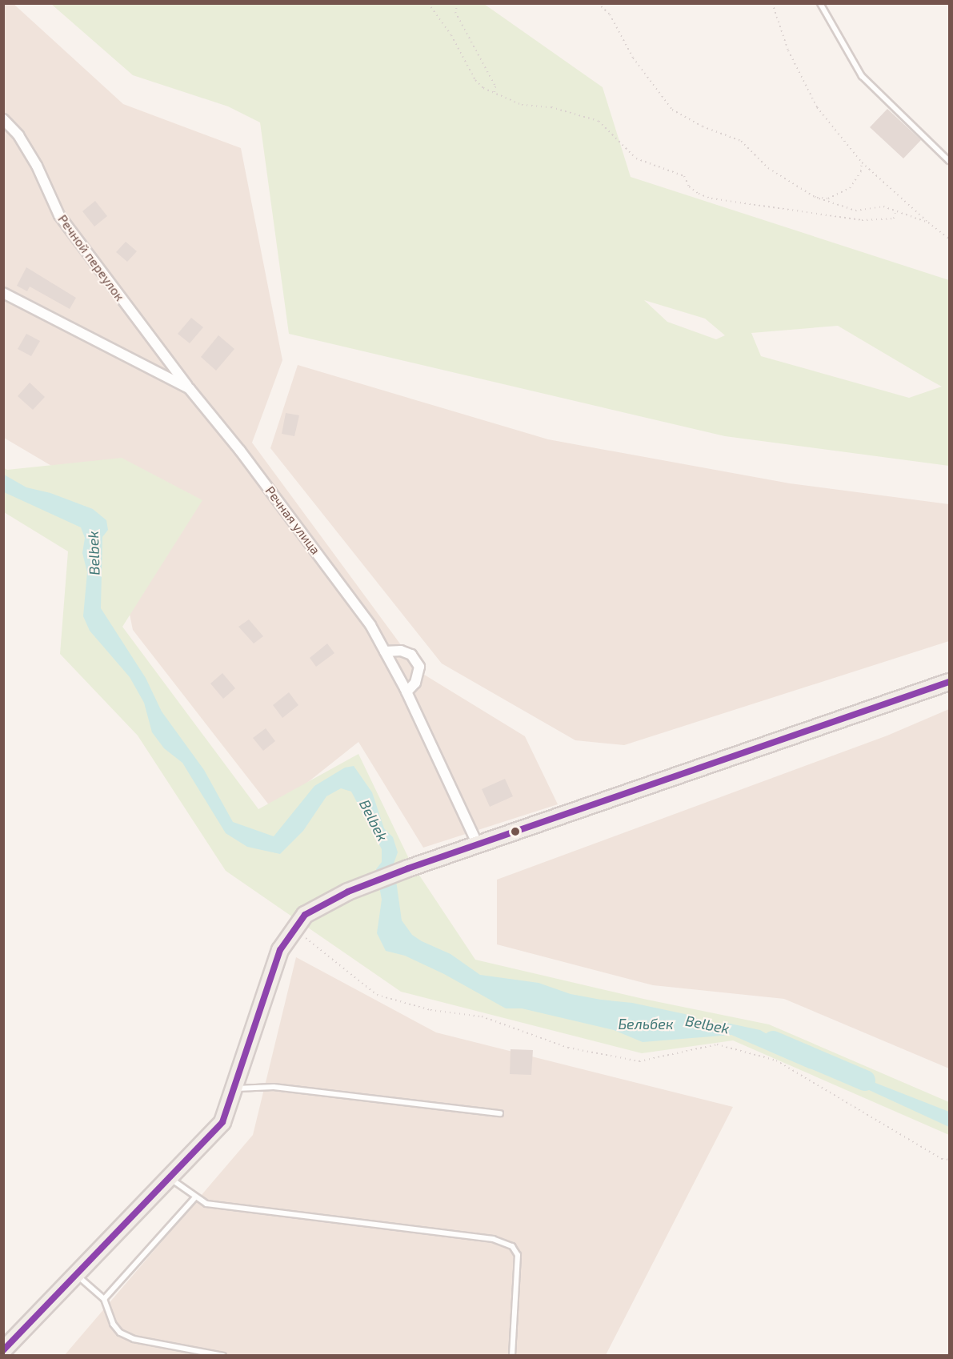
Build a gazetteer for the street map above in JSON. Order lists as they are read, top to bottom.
{
  "streets": {
    "street": ["Речной переулок", "Речная улица"]
  },
  "crossings": [
    ["Речной переулок", "Речная улица"]
  ],
  "water": ["Belbek", "Бельбек"]
}
